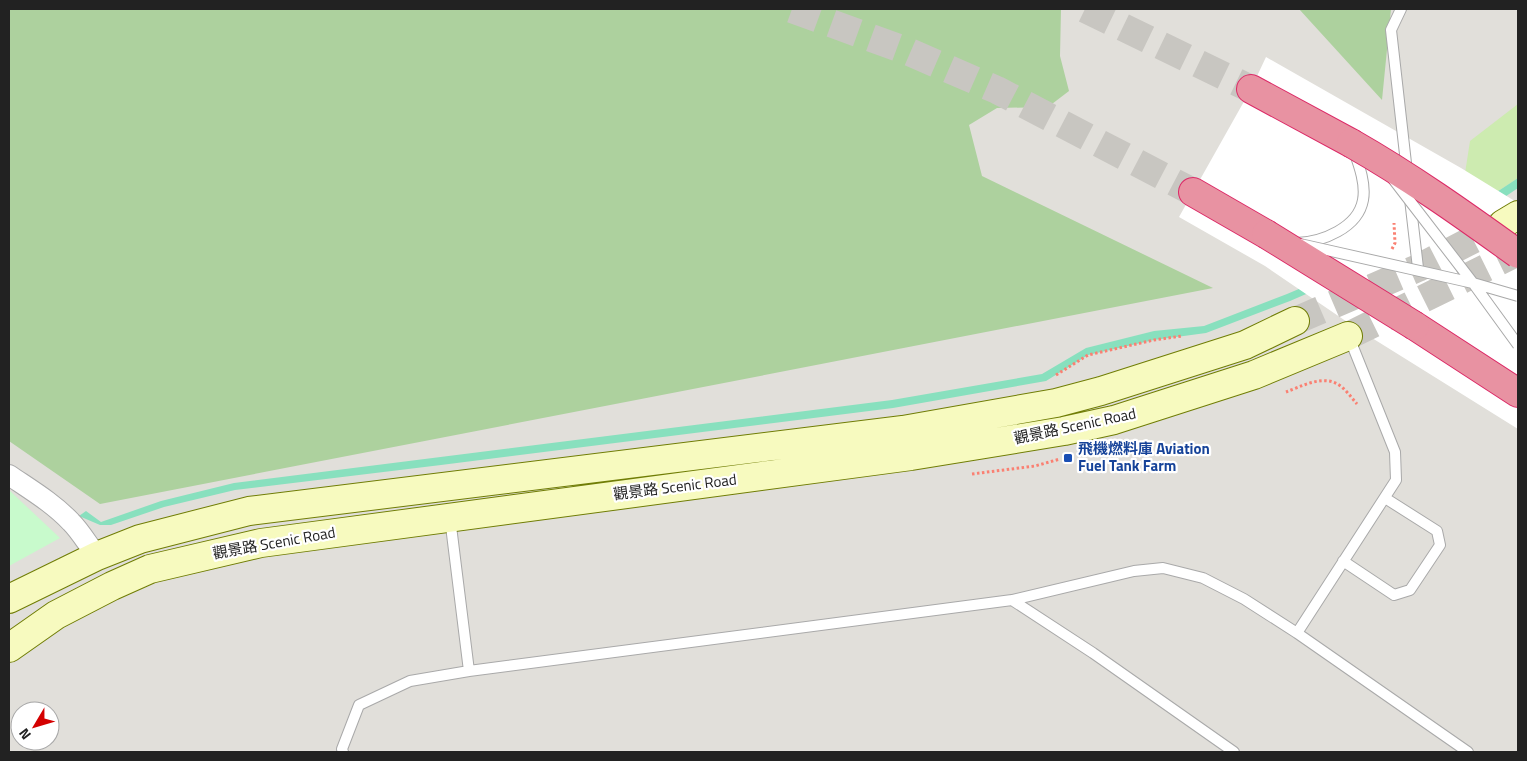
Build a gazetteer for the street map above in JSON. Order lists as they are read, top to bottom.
{
  "streets": {
    "main road": ["觀景路 Scenic Road"]
  },
  "places": {
    "transit": ["飛機燃料庫 Aviation Fuel Tank Farm"]
  },
  "north": "bottom left"
}
